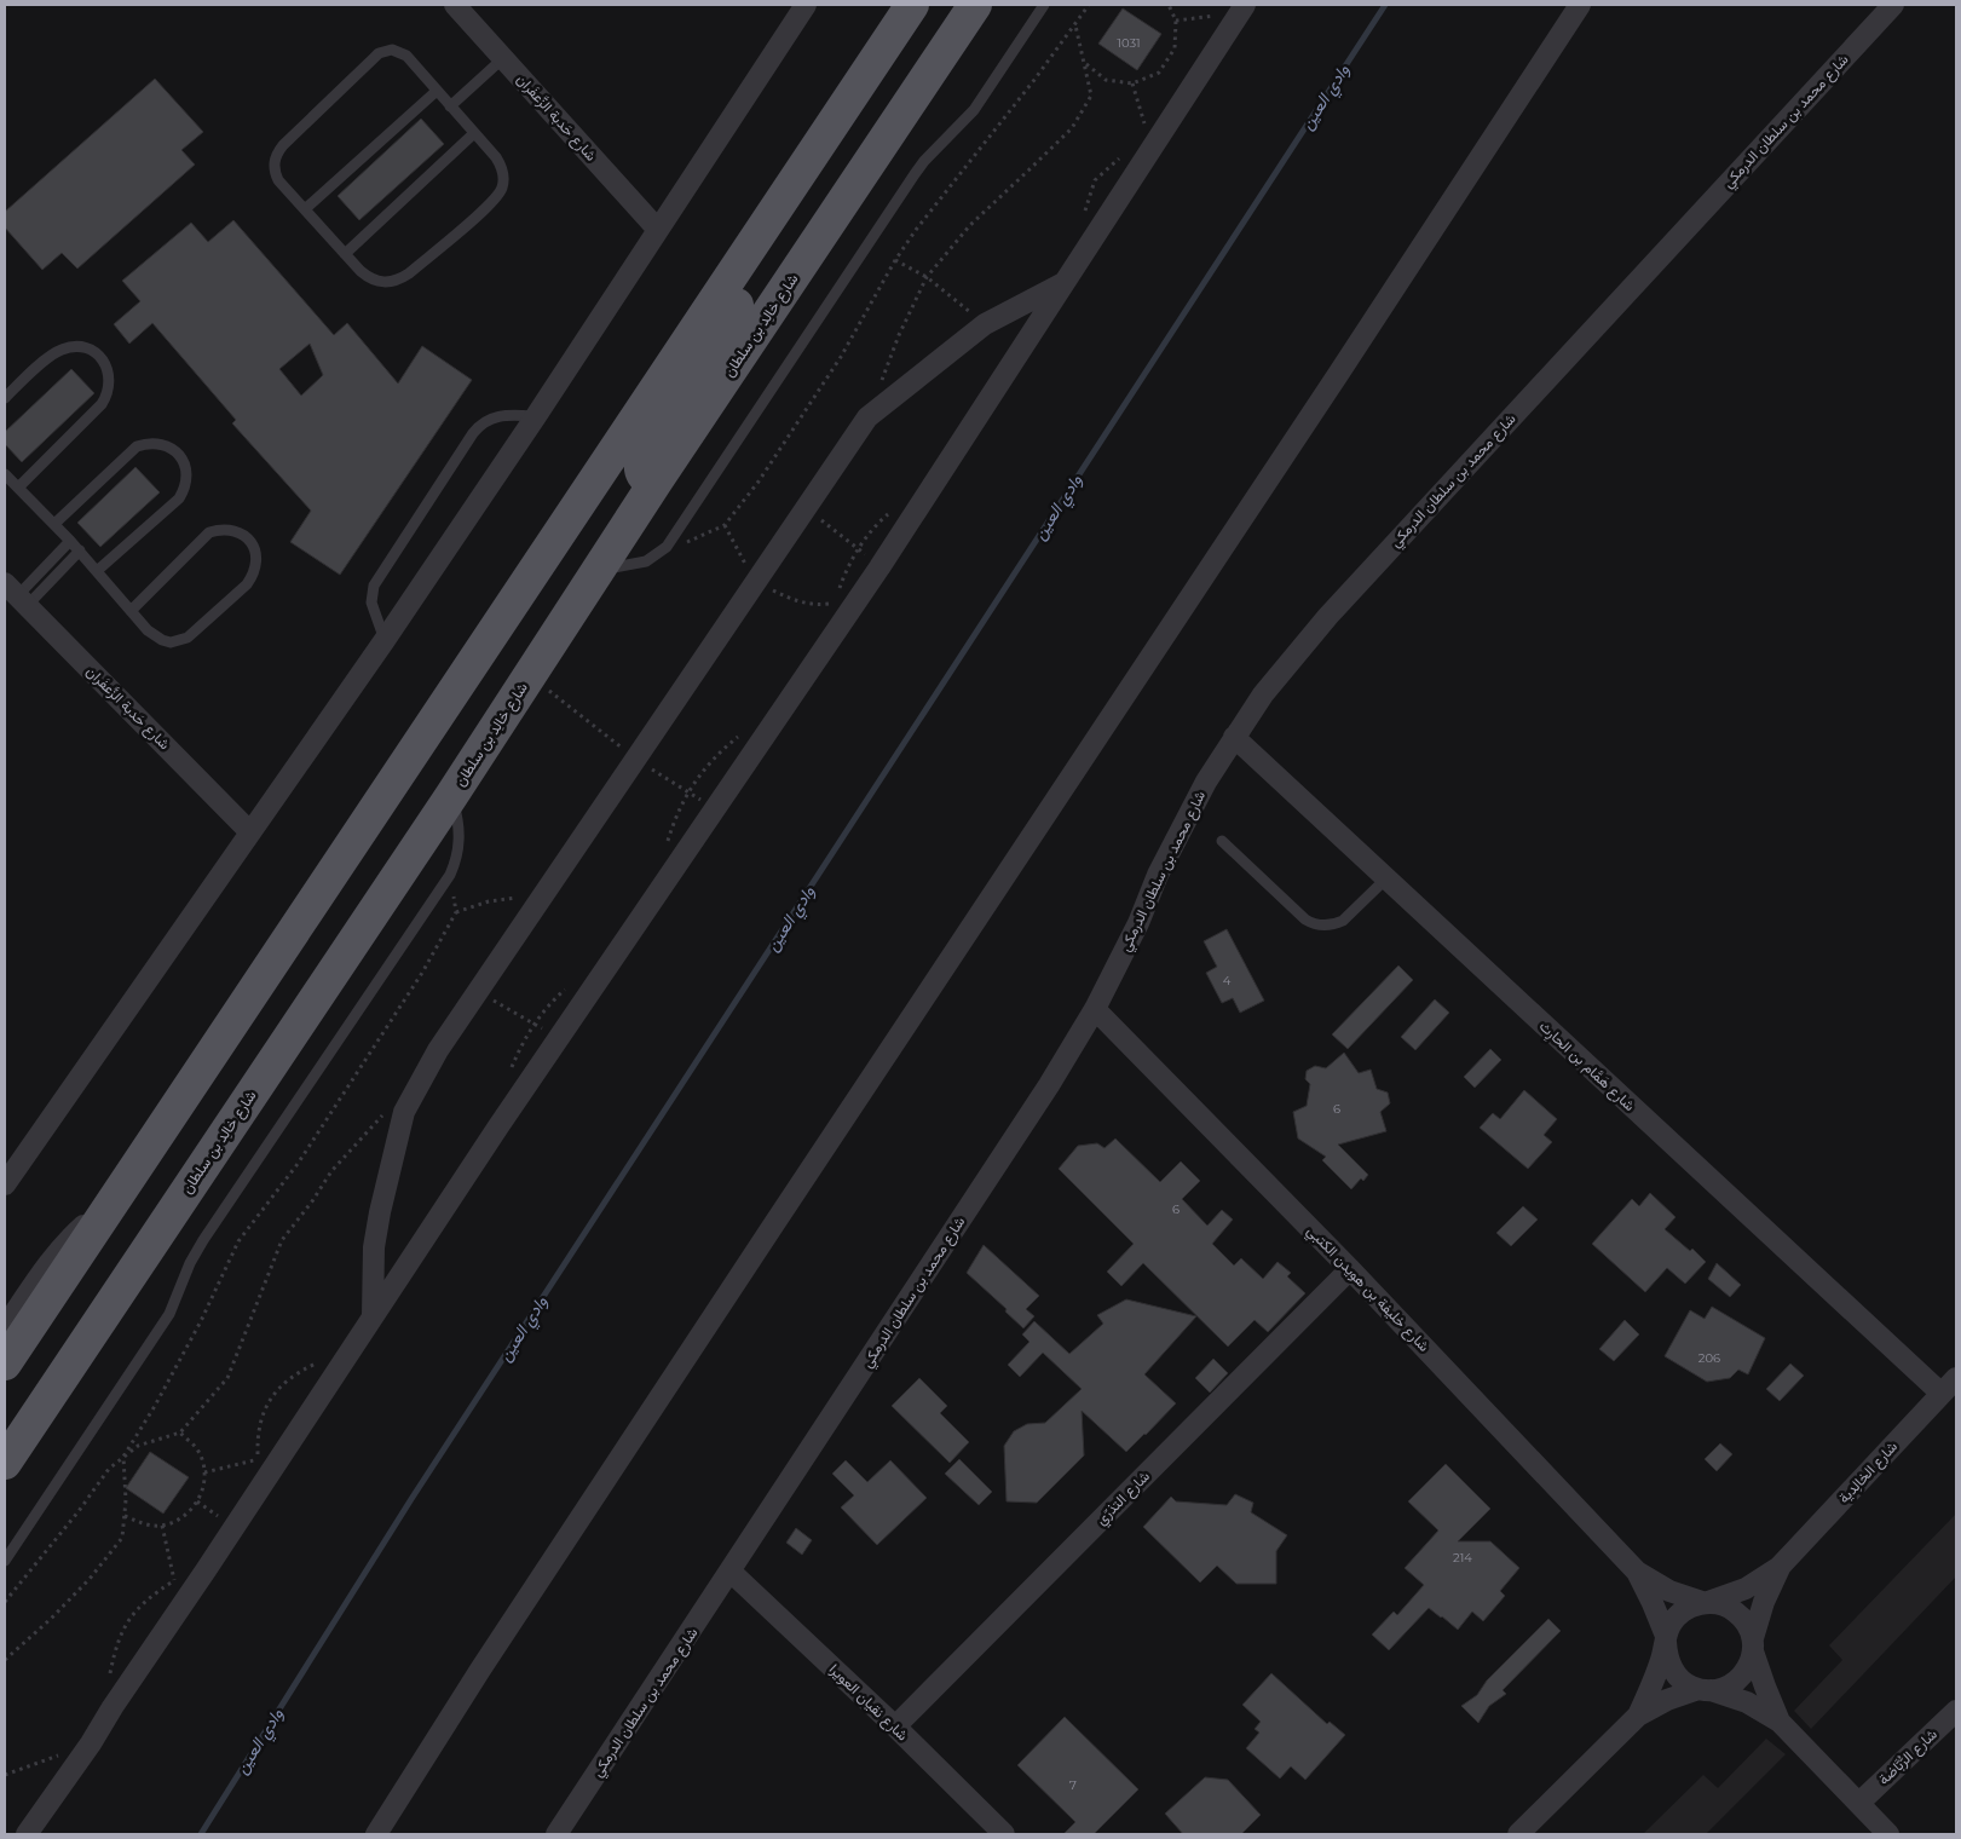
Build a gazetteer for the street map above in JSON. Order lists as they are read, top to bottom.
{
  "streets": {
    "main road": ["شارع خالِد بن سلطان"],
    "street": [
      "شارع حَدبة الزَّعفَران",
      "شارع محمد بن سلطان الدرمكي",
      "شارع هَمَّام بن الحارِث",
      "شارع خليفة بن هويدن الكتبي",
      "شارع الخالِدية",
      "شارع التذرّي",
      "شارع نقيان العويرا",
      "شارع الرُّبَّاضة"
    ]
  },
  "crossings": [
    ["شارع محمد بن سلطان الدرمكي", "شارع هَمَّام بن الحارِث"],
    ["شارع محمد بن سلطان الدرمكي", "شارع خليفة بن هويدن الكتبي"],
    ["شارع محمد بن سلطان الدرمكي", "شارع نقيان العويرا"],
    ["شارع هَمَّام بن الحارِث", "شارع الخالِدية"],
    ["شارع خليفة بن هويدن الكتبي", "شارع الخالِدية"],
    ["شارع خليفة بن هويدن الكتبي", "شارع التذرّي"],
    ["شارع التذرّي", "شارع نقيان العويرا"]
  ],
  "water": ["وادي العين"],
  "house_numbers": [
    "1031",
    "4",
    "6",
    "6",
    "206",
    "214",
    "7"
  ]
}
